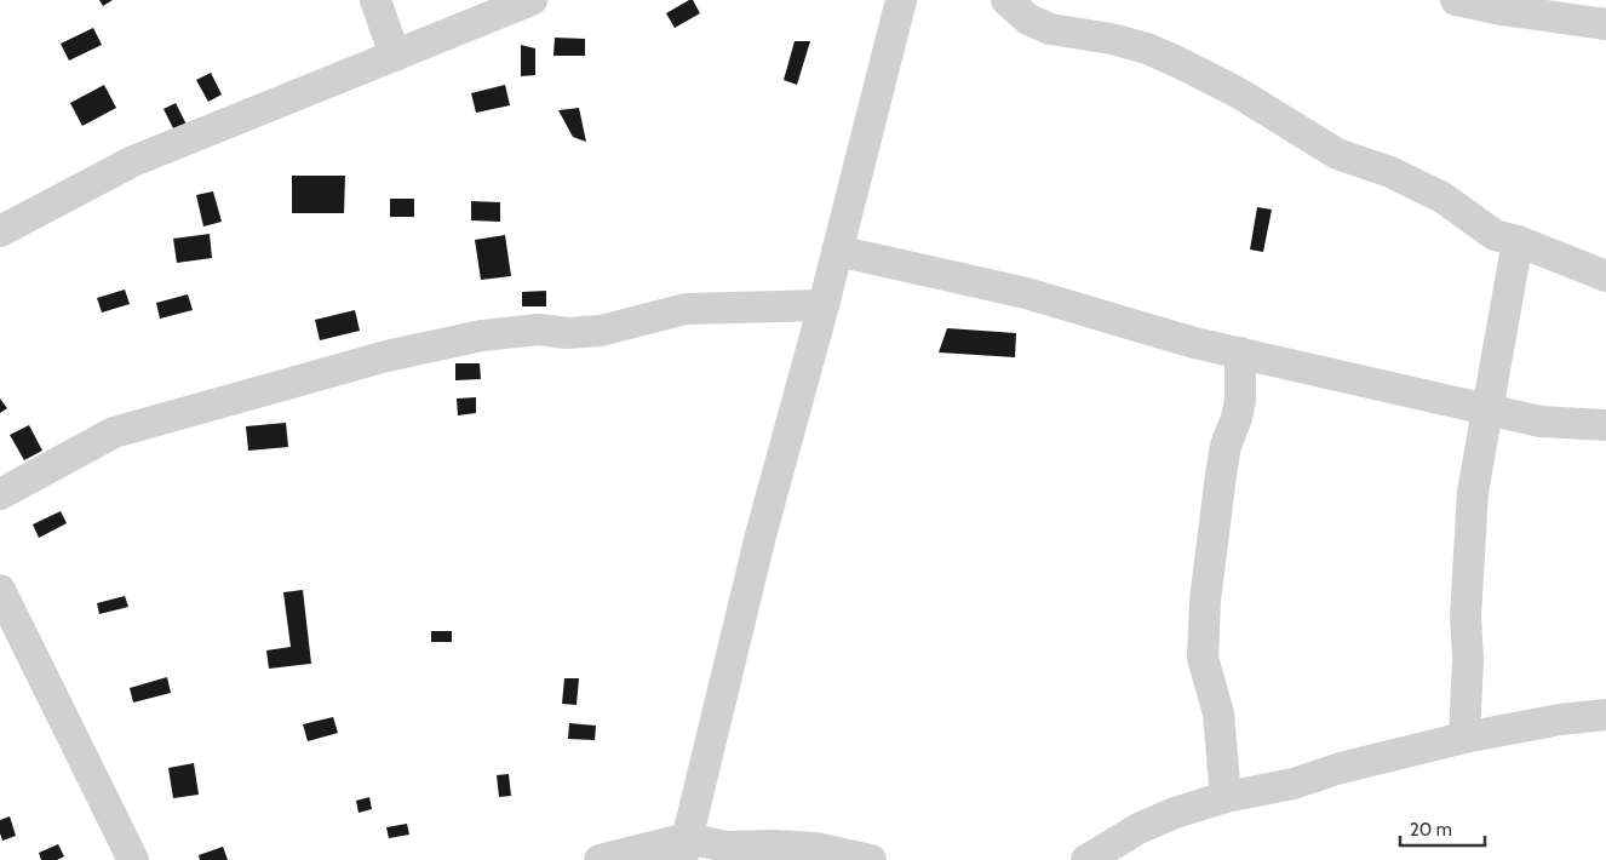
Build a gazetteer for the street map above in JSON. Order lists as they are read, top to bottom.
{
  "scale_bar": "20 m"
}
